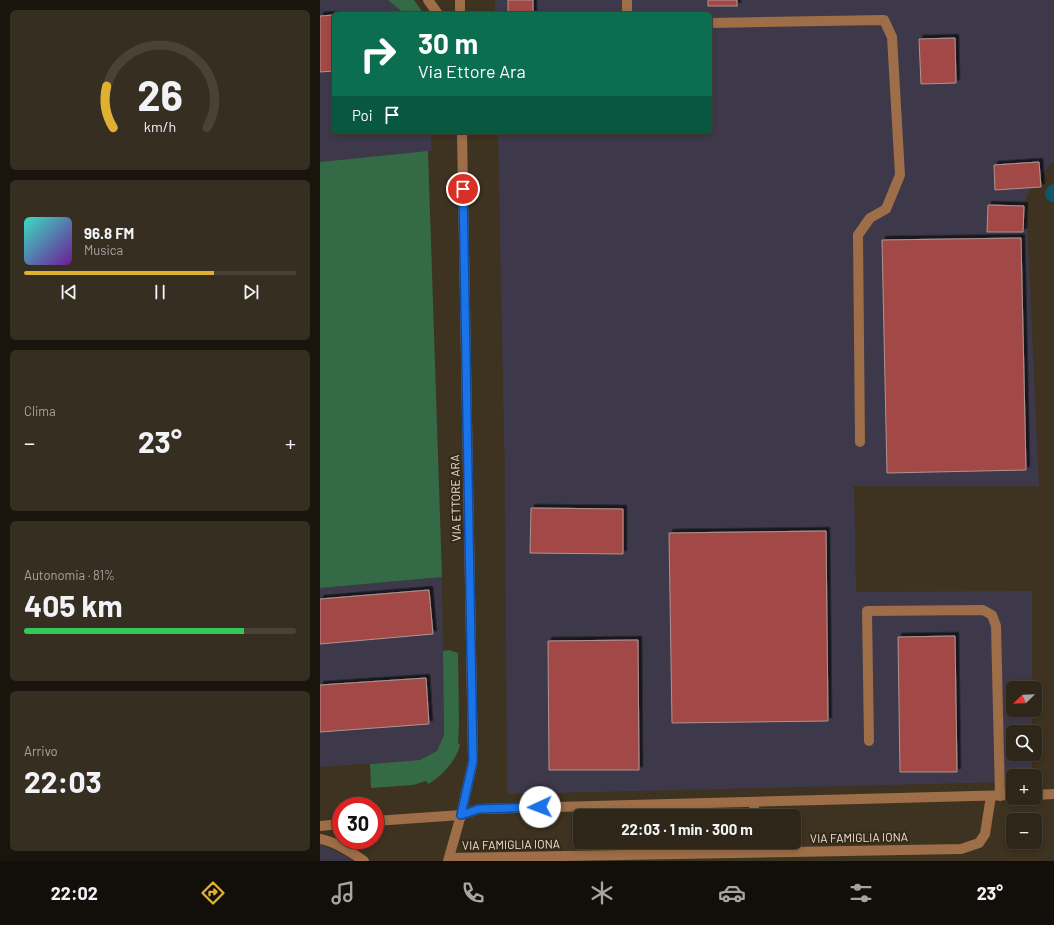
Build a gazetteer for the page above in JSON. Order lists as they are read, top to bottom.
{
  "streets": {
    "street": ["VIA ETTORE ARA", "VIA FAMIGLIA IONA"]
  },
  "crossings": [
    ["VIA ETTORE ARA", "VIA FAMIGLIA IONA"]
  ],
  "north": "bottom left",
  "page": {
    "turn": ["30 m", "Via Ettore Ara"],
    "then": "Poi",
    "song": ["96.8 FM", "Musica"],
    "tile": [
      "Clima",
      ["Autonomia · 81%", "405 km"],
      ["Arrivo", "22:03"]
    ],
    "heat": ["−", "23°", "+"],
    "map_buttons": ["+", "−"],
    "limit": "30",
    "trip": "22:03 · 1 min · 300 m",
    "tabs": ["22:02", "23°"],
    "gauge": ["26", "km/h"]
  }
}
